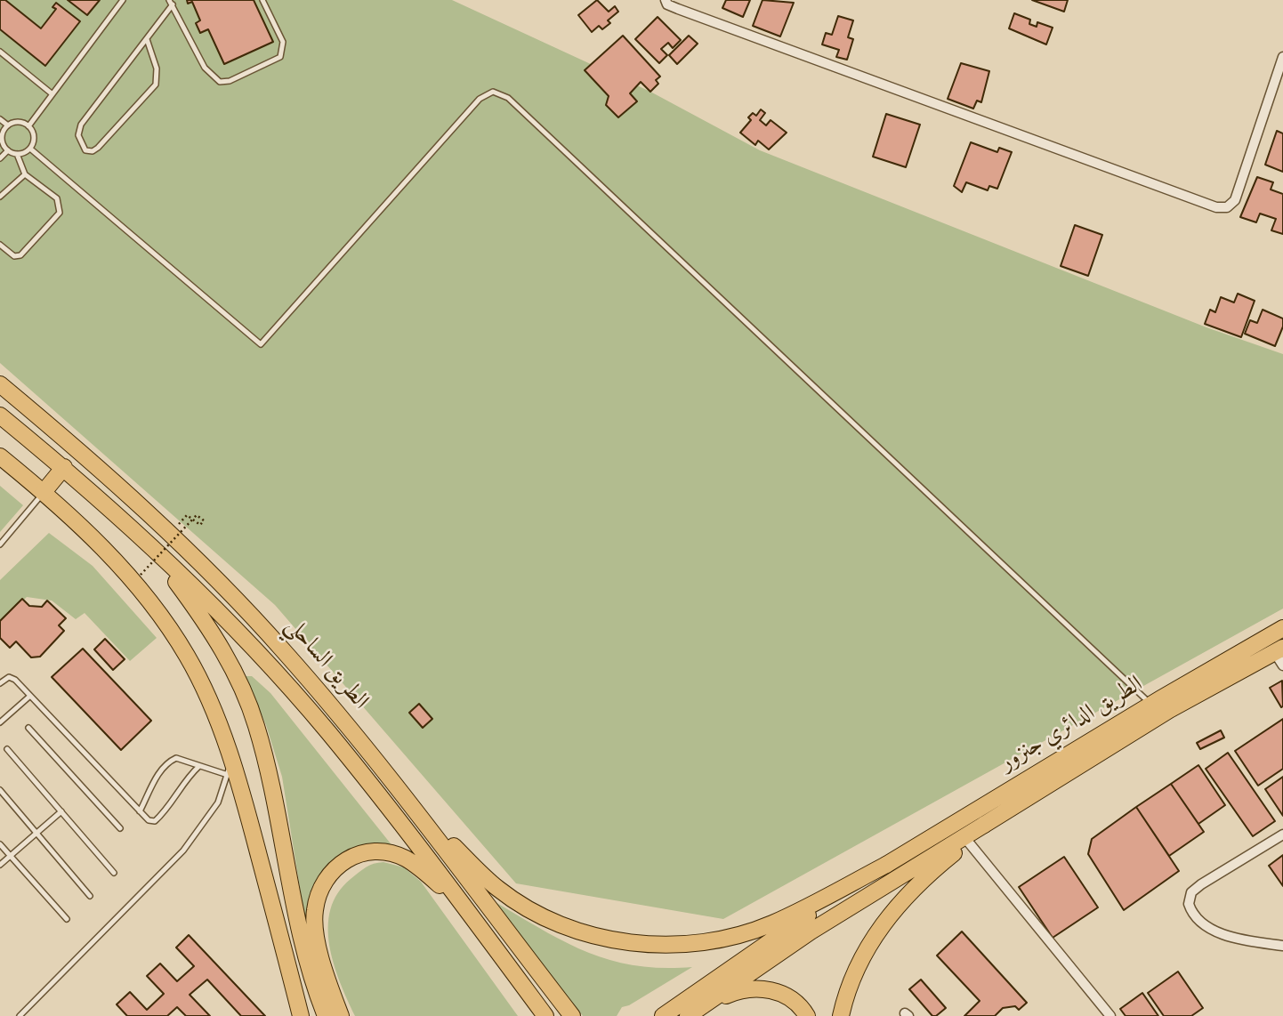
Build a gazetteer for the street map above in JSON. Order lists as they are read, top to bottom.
{
  "streets": {
    "main road": ["الطريق الساحلي", "الطريق الدائري جنزور"]
  }
}
